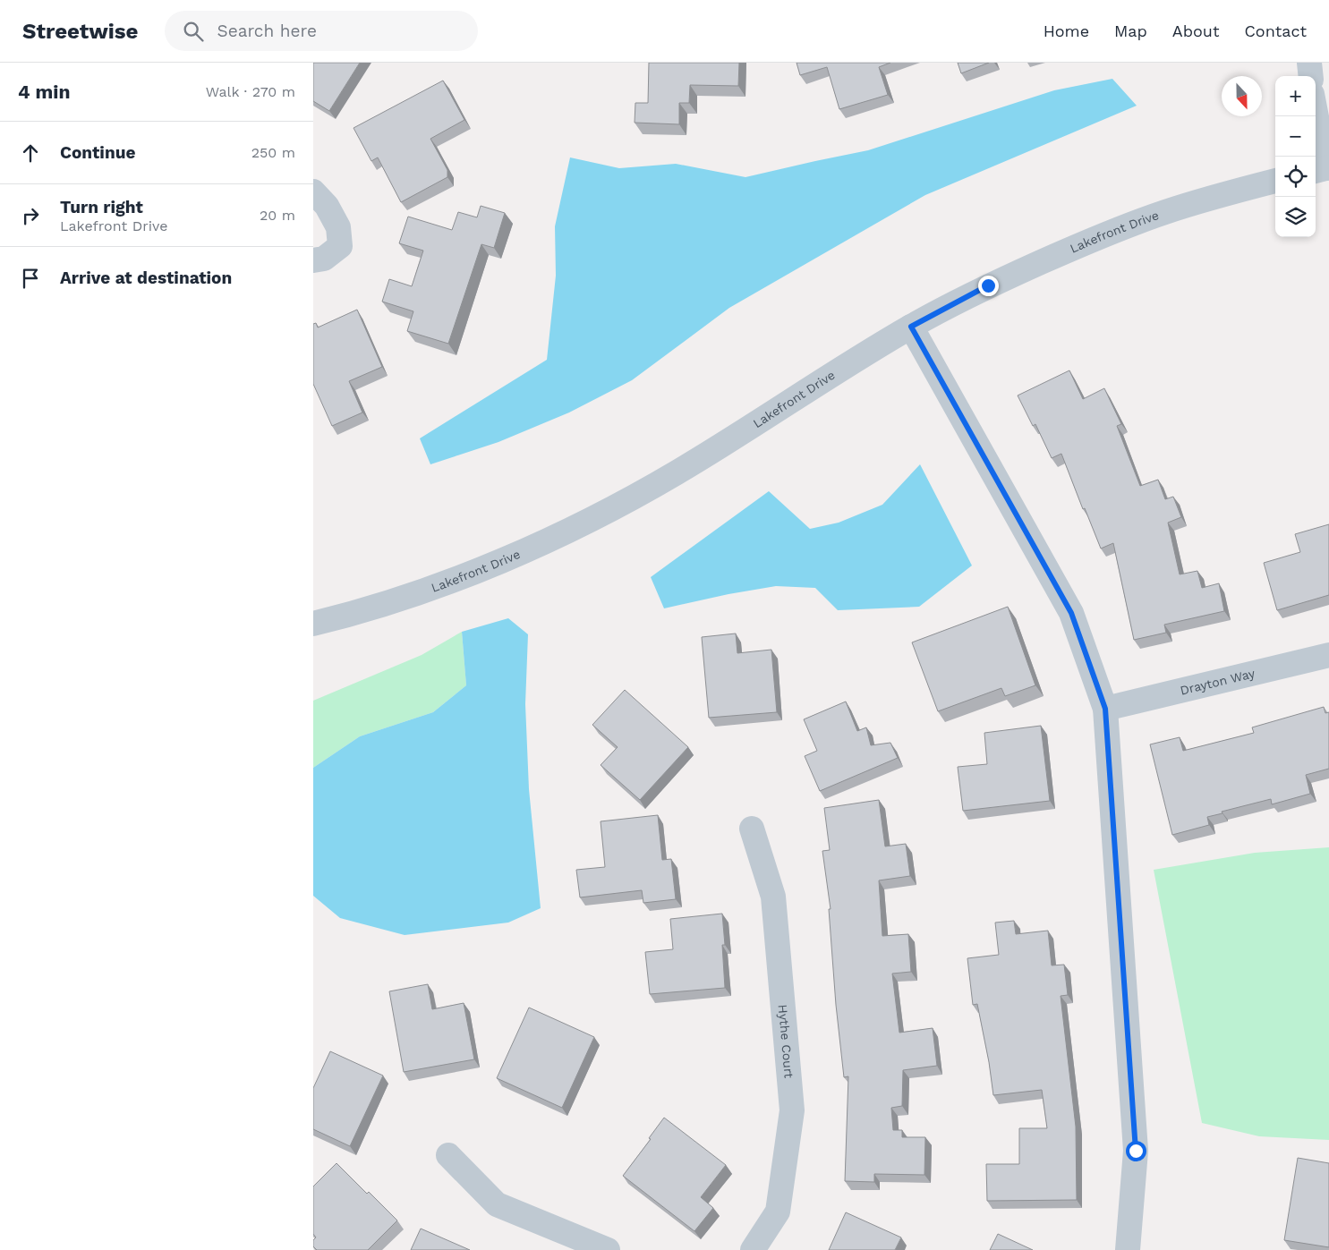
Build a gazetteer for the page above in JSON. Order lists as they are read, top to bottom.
{
  "streets": {
    "street": ["Lakefront Drive", "Drayton Way", "Hythe Court"]
  },
  "north": "bottom",
  "page": {
    "header": "Streetwise",
    "search": "Search here",
    "nav": [
      "Home",
      "Map",
      "About",
      "Contact"
    ],
    "heading": ["4 min", "Walk · 270 m"],
    "map_buttons": ["+", "−"],
    "list": [
      ["Continue", "250 m"],
      ["Turn right", "Lakefront Drive", "20 m"],
      "Arrive at destination"
    ]
  }
}
